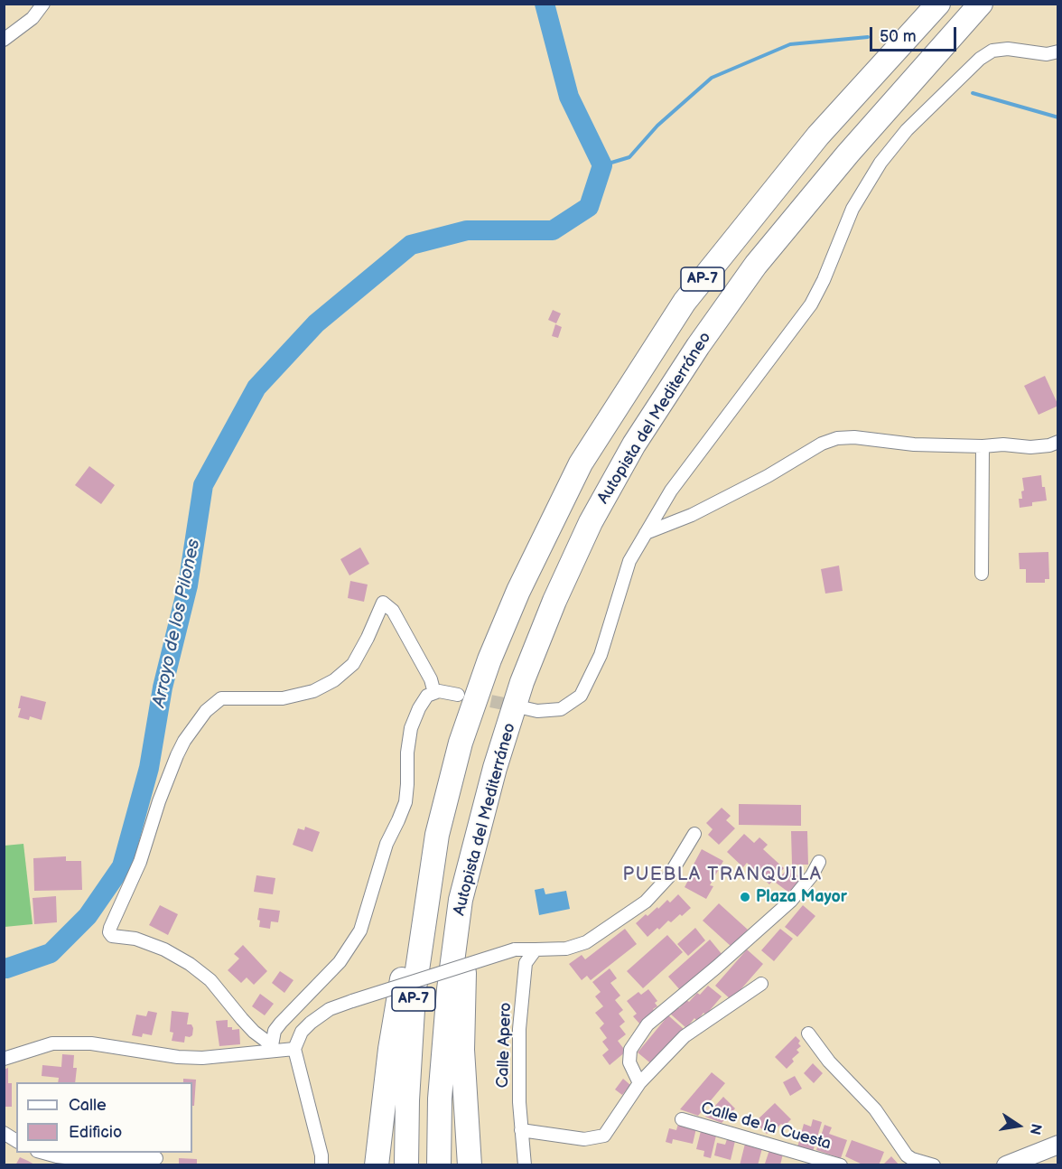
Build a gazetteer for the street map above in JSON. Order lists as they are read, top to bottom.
{
  "streets": {
    "highway": ["AP-7", "Autopista del Mediterráneo"],
    "street": ["Calle Apero", "Calle de la Cuesta"]
  },
  "districts": ["PUEBLA TRANQUILA"],
  "water": ["Arroyo de los Pilones"],
  "places": ["Plaza Mayor"],
  "legend": ["Calle", "Edificio"],
  "scale_bar": "50 m",
  "north": "right"
}
